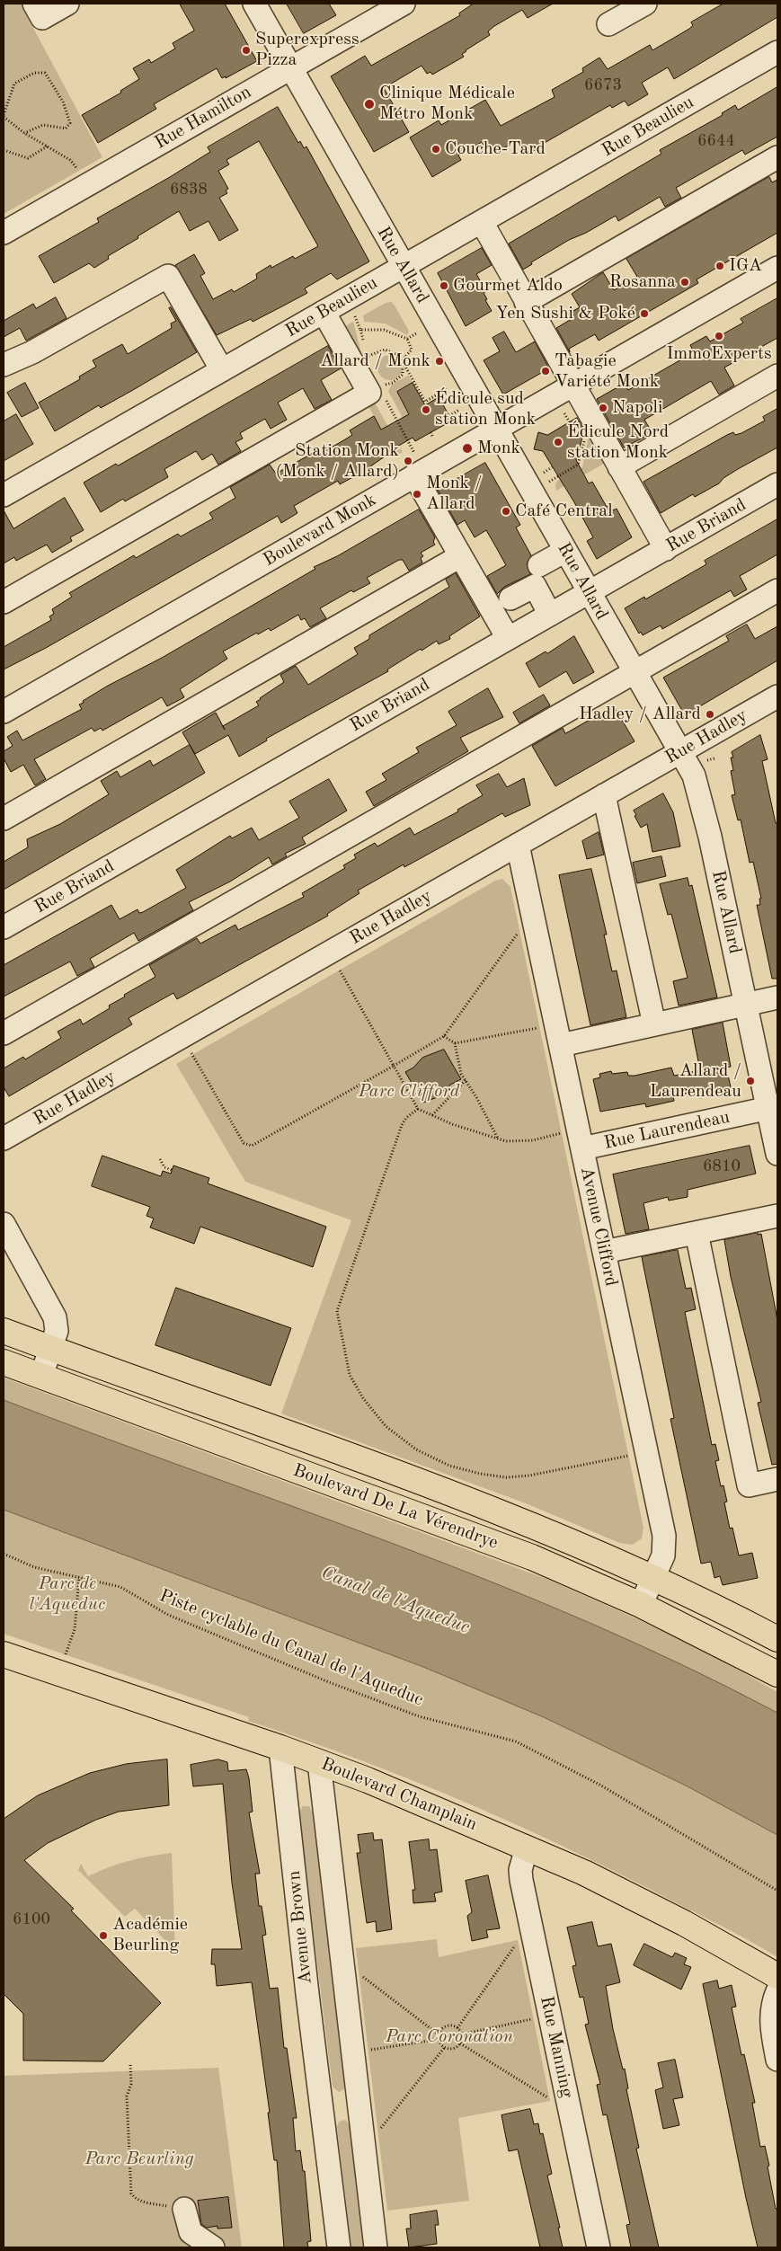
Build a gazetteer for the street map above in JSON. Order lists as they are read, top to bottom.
{
  "streets": {
    "main road": ["Boulevard De La Vérendrye", "Boulevard Champlain"],
    "street": [
      "Rue Hamilton",
      "Rue Beaulieu",
      "Rue Allard",
      "Rue Briand",
      "Boulevard Monk",
      "Rue Hadley",
      "Rue Laurendeau",
      "Avenue Clifford",
      "Avenue Brown",
      "Rue Manning"
    ],
    "path": ["Piste cyclable du Canal de l'Aqueduc"]
  },
  "crossings": [
    ["Rue Hamilton", "Rue Allard"],
    ["Rue Beaulieu", "Rue Allard"],
    ["Rue Allard", "Rue Briand"],
    ["Rue Allard", "Boulevard Monk"],
    ["Rue Allard", "Rue Hadley"],
    ["Rue Allard", "Rue Laurendeau"],
    ["Rue Hadley", "Avenue Clifford"],
    ["Rue Laurendeau", "Avenue Clifford"],
    ["Avenue Clifford", "Boulevard De La Vérendrye"],
    ["Boulevard Champlain", "Avenue Brown"],
    ["Boulevard Champlain", "Rue Manning"]
  ],
  "water": ["Canal de l'Aqueduc"],
  "parks": [
    "Parc Clifford",
    "Parc de l'Aqueduc",
    "Parc Coronation",
    "Parc Beurling"
  ],
  "places": [
    "Superexpress Pizza",
    "Clinique Médicale Métro Monk",
    "Couche-Tard",
    "IGA",
    "Rosanna",
    "Gourmet Aldo",
    "Yen Sushi & Poké",
    "ImmoExperts",
    "Allard / Monk",
    "Tabagie Variété Monk",
    "Napoli",
    "Édicule sud station Monk",
    "Édicule Nord station Monk",
    "Monk",
    "Station Monk (Monk / Allard)",
    "Monk / Allard",
    "Café Central",
    "Hadley / Allard",
    "Allard / Laurendeau",
    "Académie Beurling"
  ],
  "house_numbers": [
    "6673",
    "6644",
    "6838",
    "6810",
    "6100"
  ]
}
